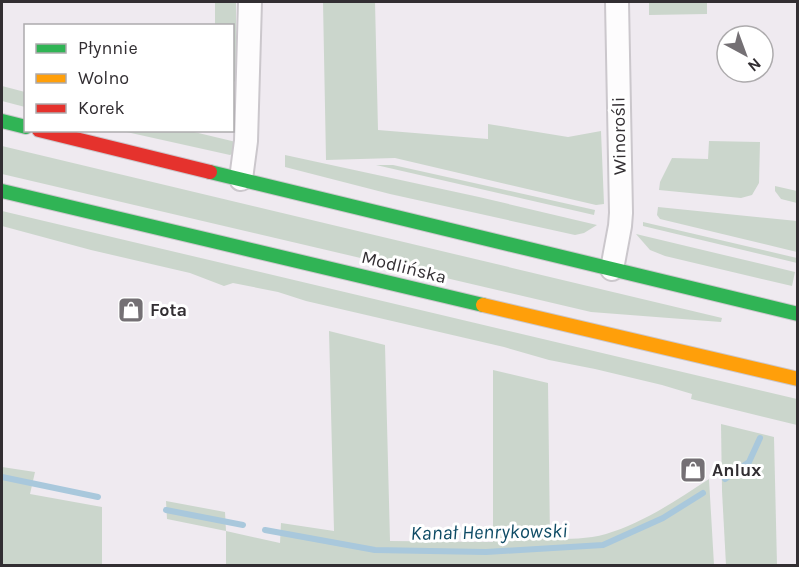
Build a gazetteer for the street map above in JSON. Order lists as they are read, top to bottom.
{
  "streets": {
    "main road": ["Modlińska"],
    "street": ["Winorośli"]
  },
  "water": ["Kanał Henrykowski"],
  "places": {
    "shop": ["Fota", "Anlux"]
  },
  "legend": ["Płynnie", "Wolno", "Korek"],
  "north": "bottom right"
}
